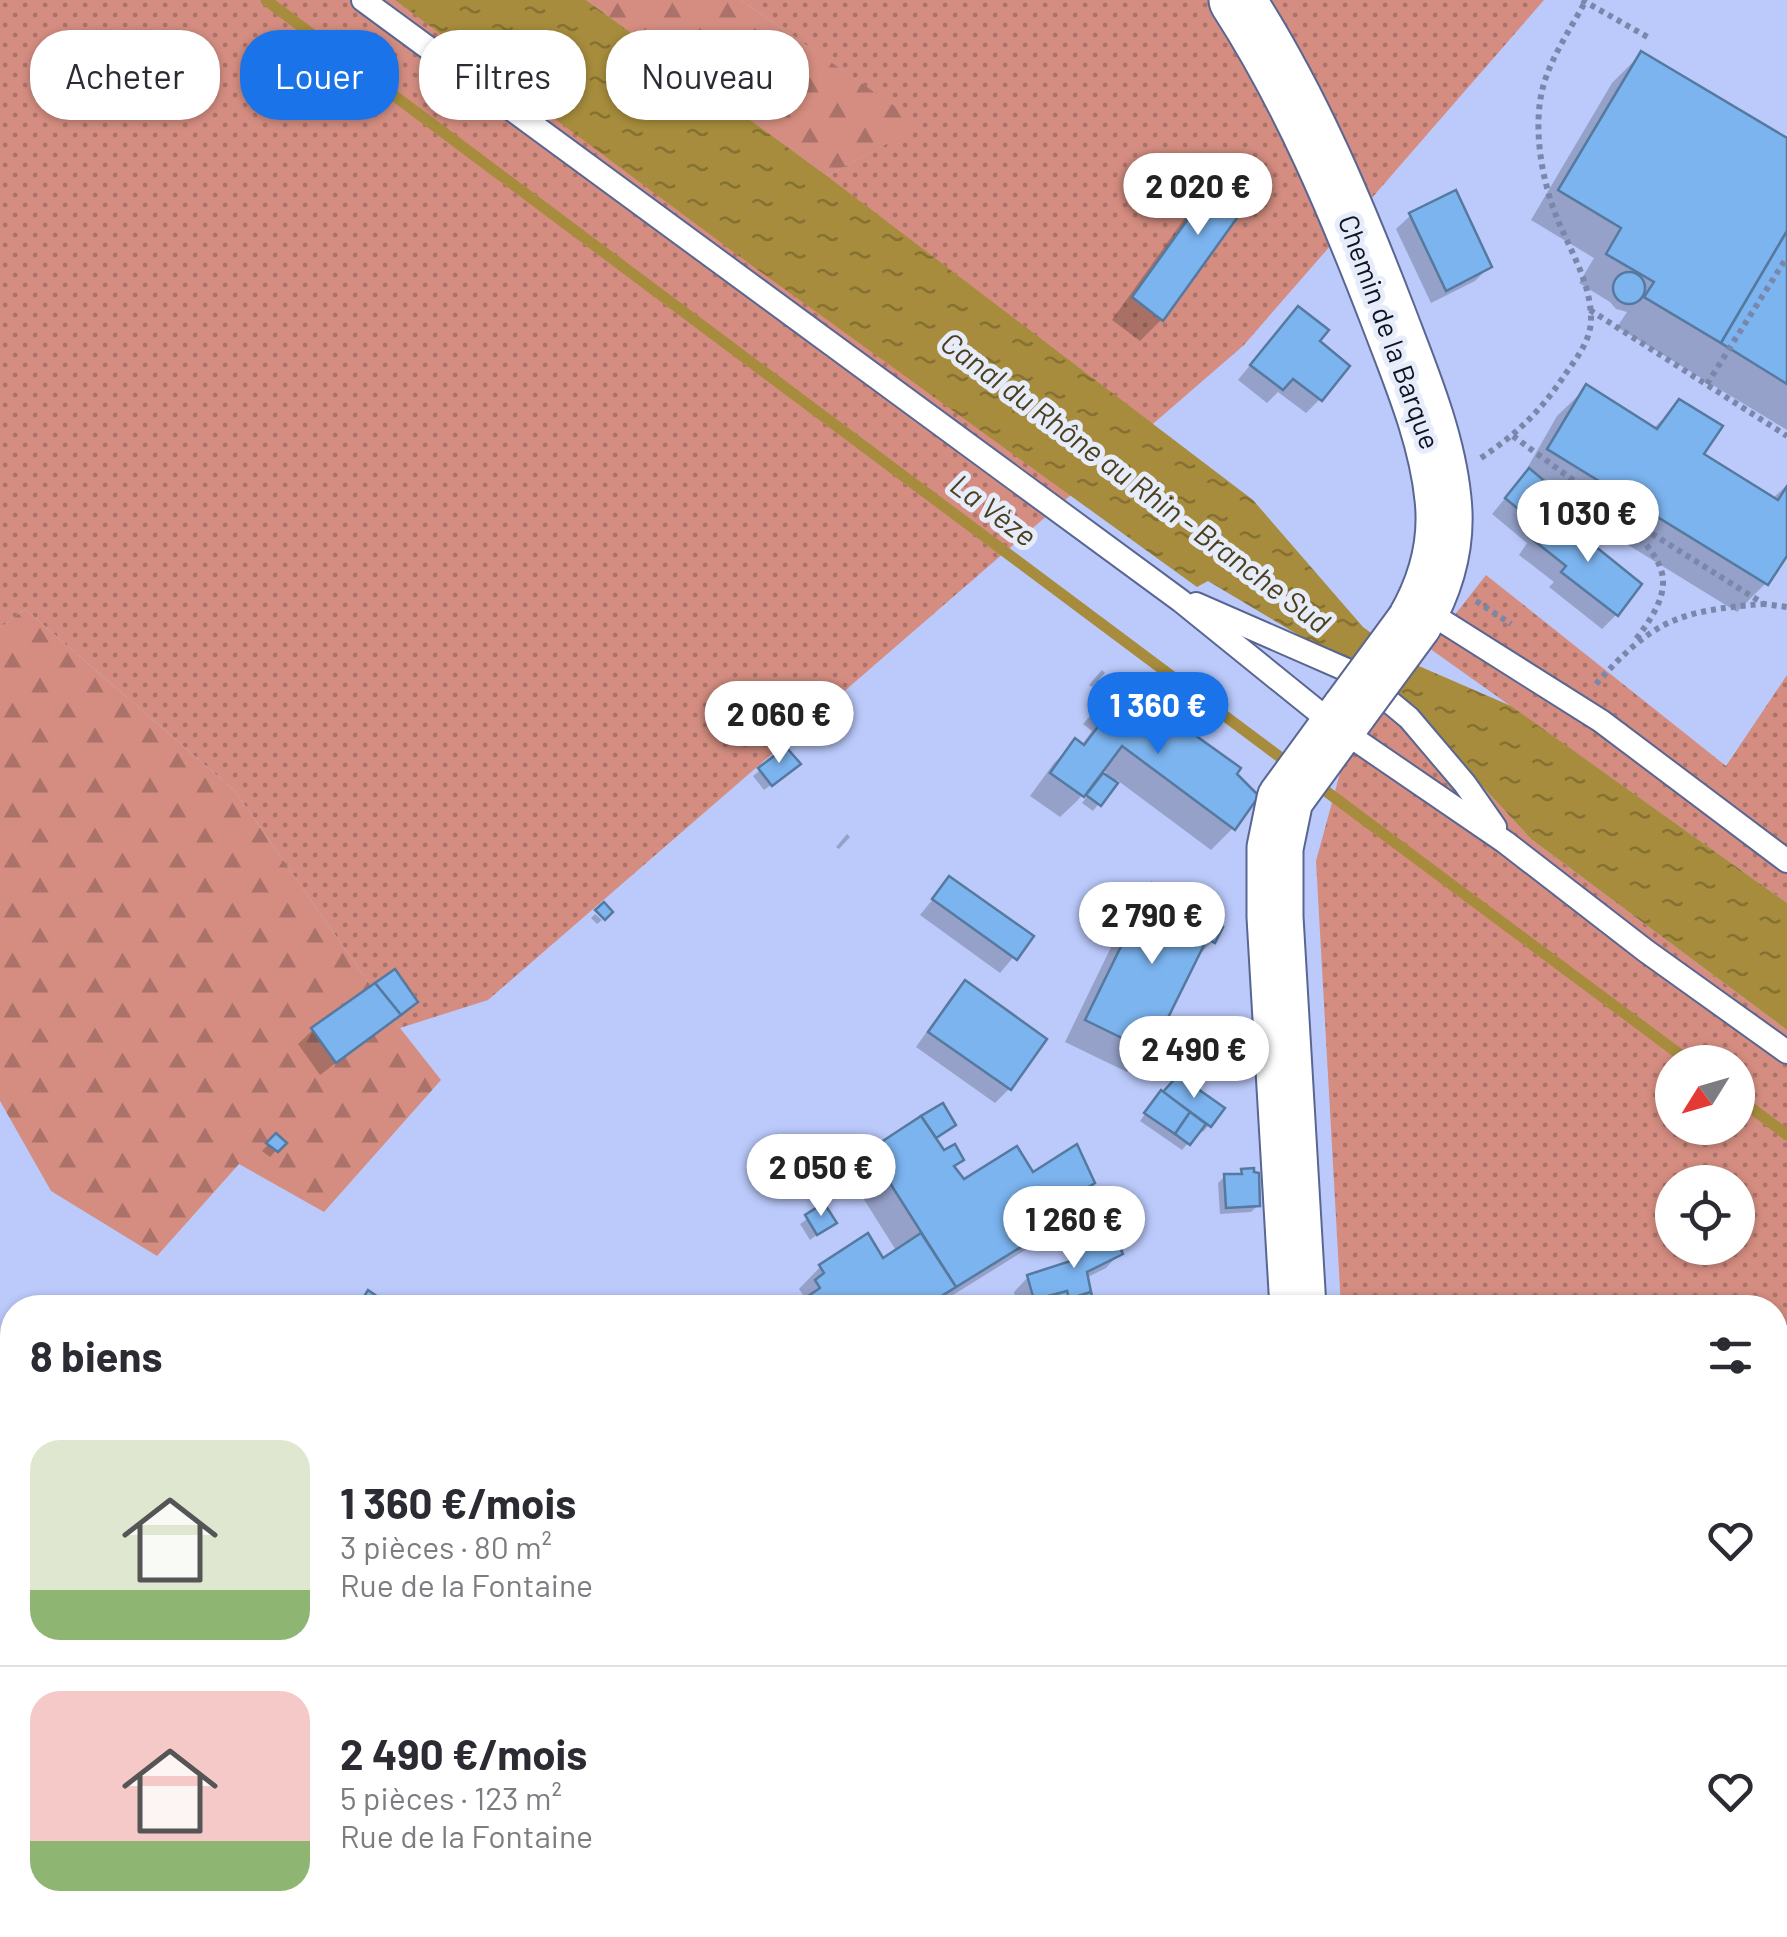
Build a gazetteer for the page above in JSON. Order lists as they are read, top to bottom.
{
  "streets": {
    "street": ["Chemin de la Barque"]
  },
  "water": ["Canal du Rhône au Rhin - Branche Sud", "La Vèze"],
  "north": "bottom left",
  "page": {
    "chip": [
      "Acheter",
      "Louer",
      "Filtres",
      "Nouveau"
    ],
    "price": [
      "2 020 €",
      "1 030 €",
      "1 360 €",
      "2 060 €",
      "2 790 €",
      "2 490 €",
      "2 050 €",
      "1 260 €"
    ],
    "heading": "8 biens",
    "list": [
      {
        "name": "1 360 €/mois",
        "note": "3 pièces · 80 m² · Rue de la Fontaine"
      },
      {
        "name": "2 490 €/mois",
        "note": "5 pièces · 123 m² · Rue de la Fontaine"
      }
    ]
  }
}
